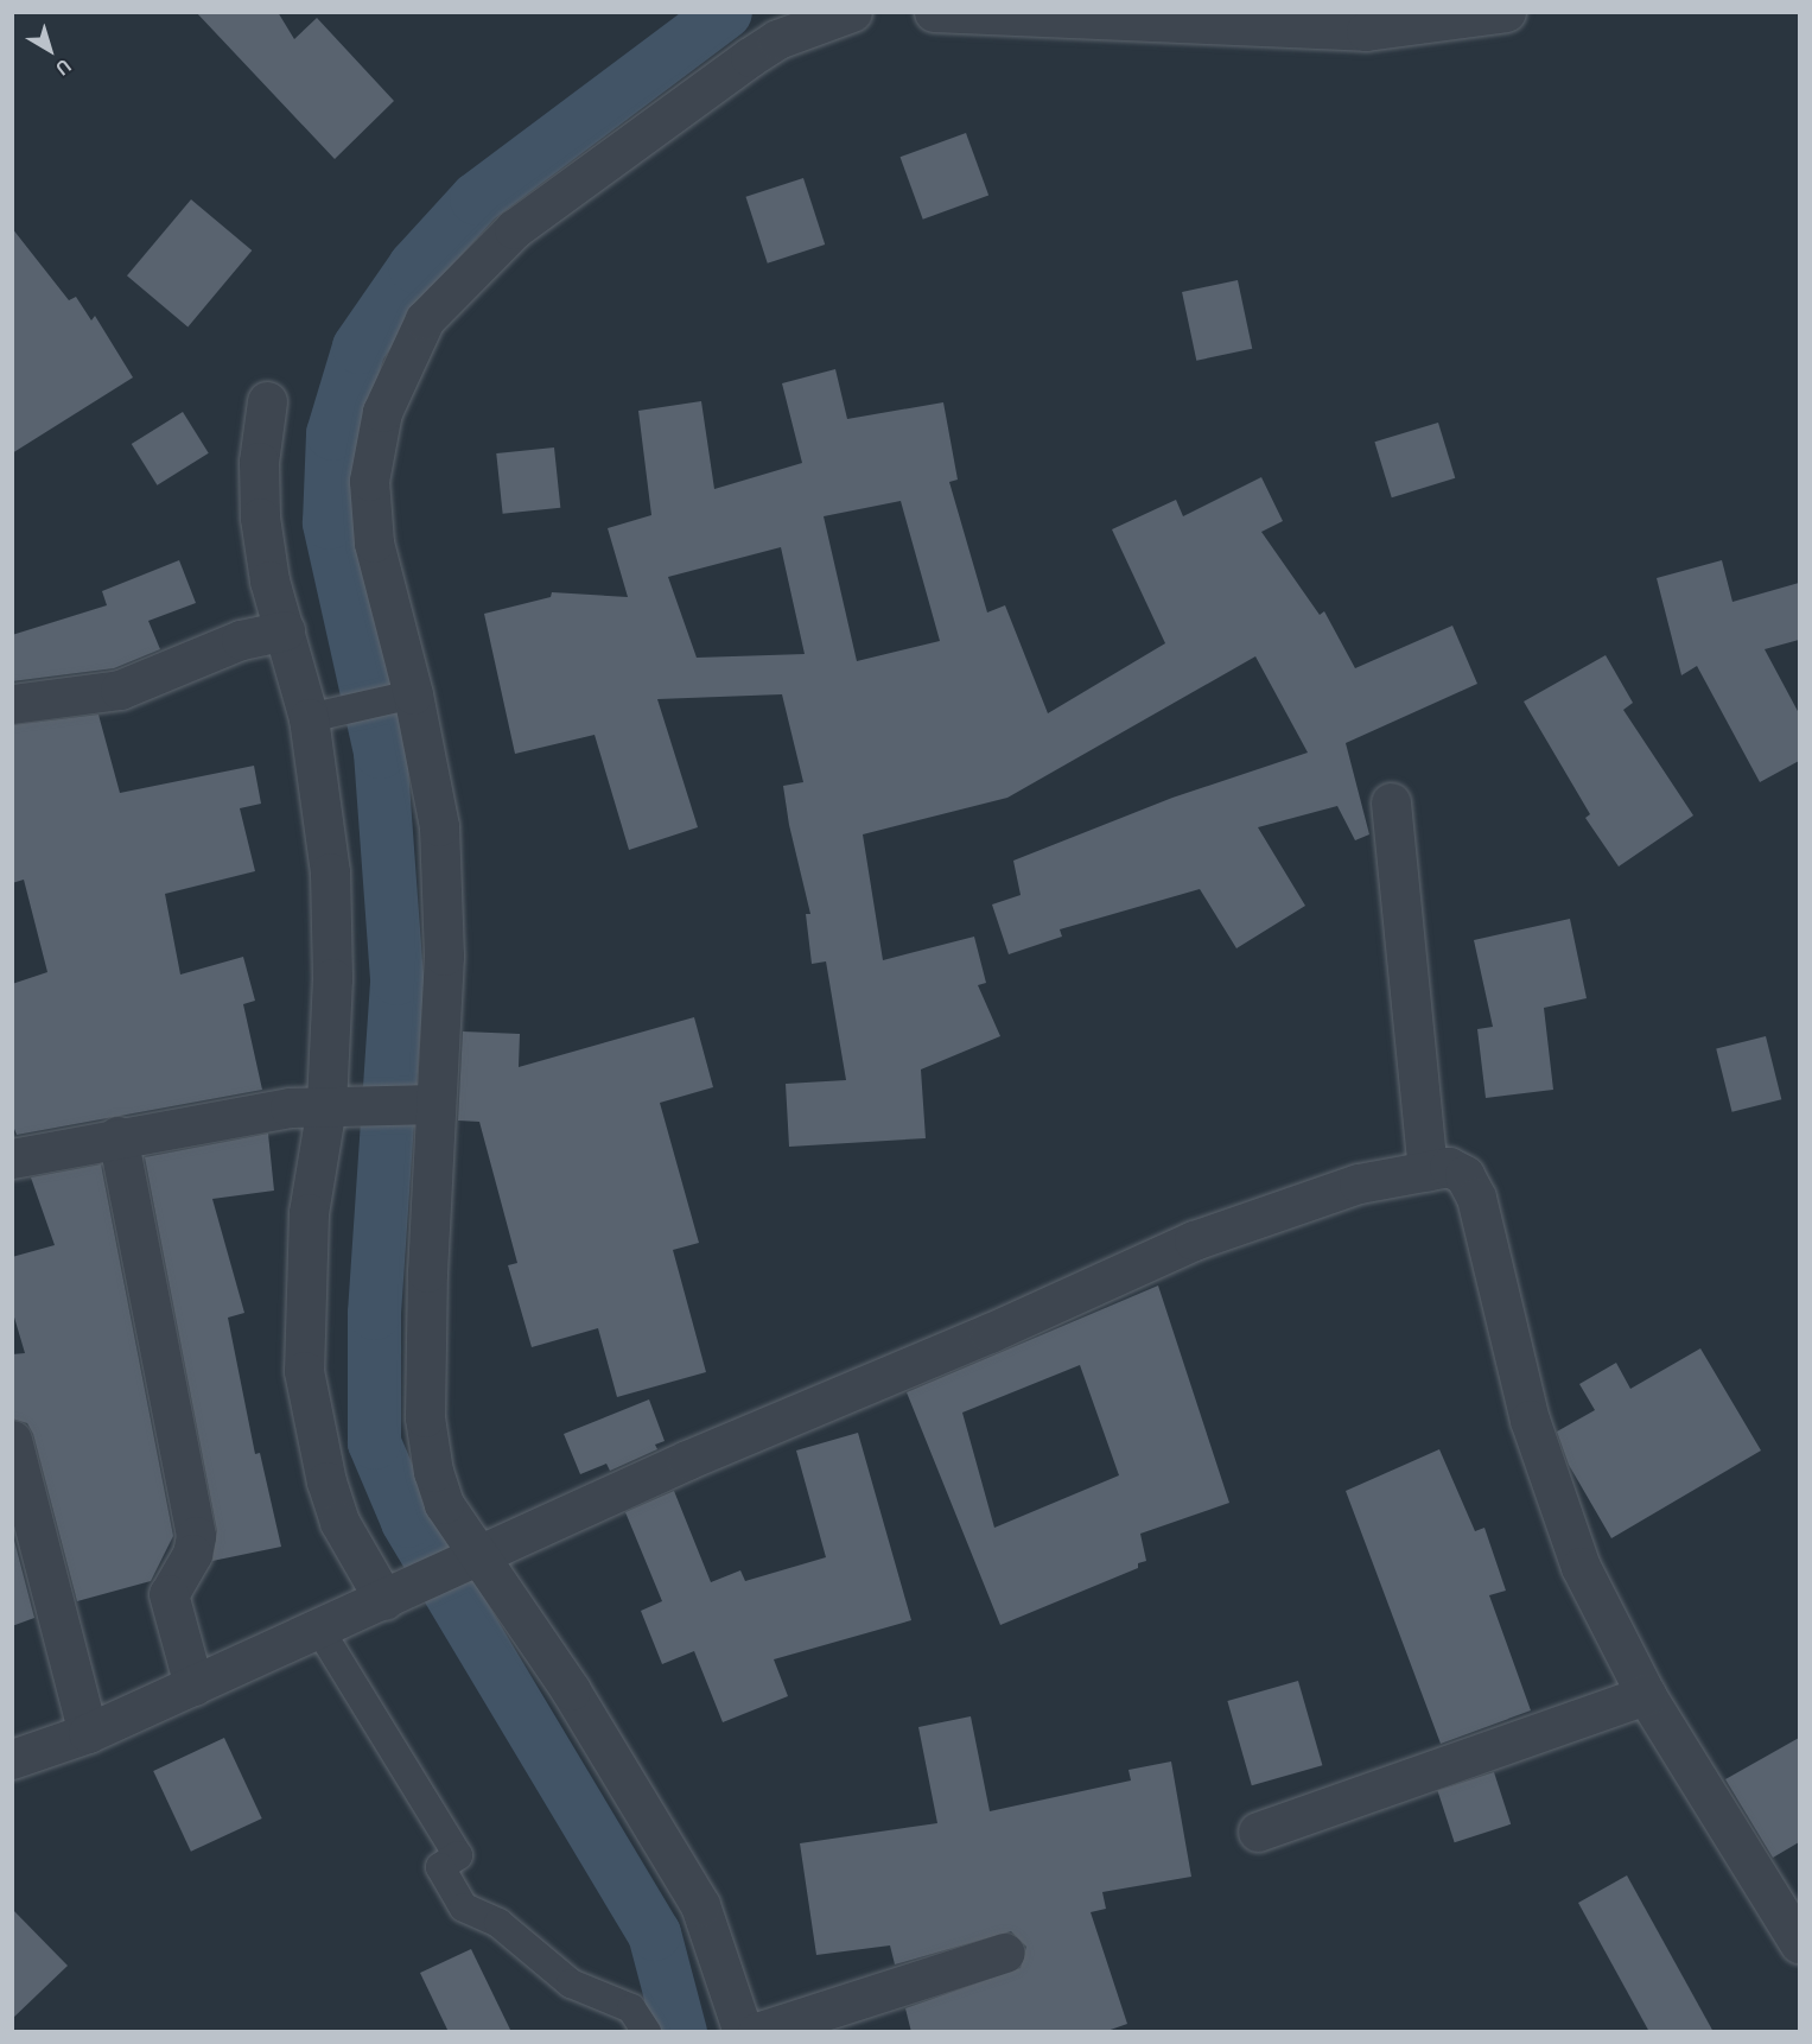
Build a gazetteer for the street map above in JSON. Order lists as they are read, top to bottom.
{
  "north": "bottom right"
}
